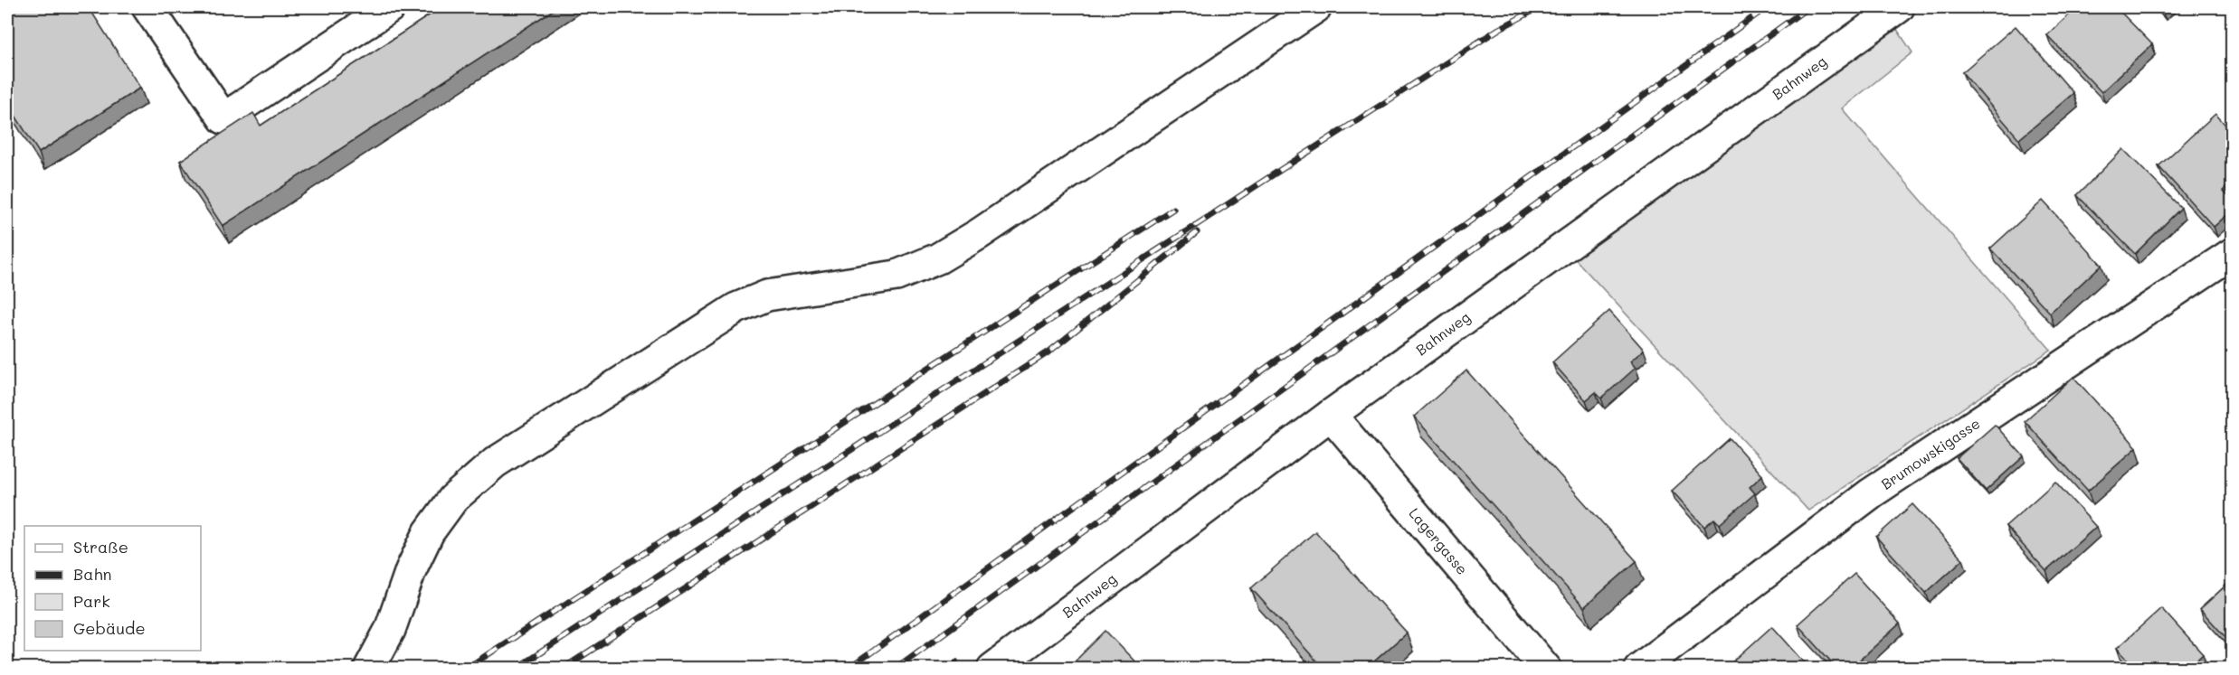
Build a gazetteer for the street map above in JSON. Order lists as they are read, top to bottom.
{
  "streets": {
    "street": ["Bahnweg", "Brumowskigasse", "Lagergasse"]
  },
  "crossings": [
    ["Bahnweg", "Lagergasse"]
  ],
  "legend": [
    "Straße",
    "Bahn",
    "Park",
    "Gebäude"
  ]
}
